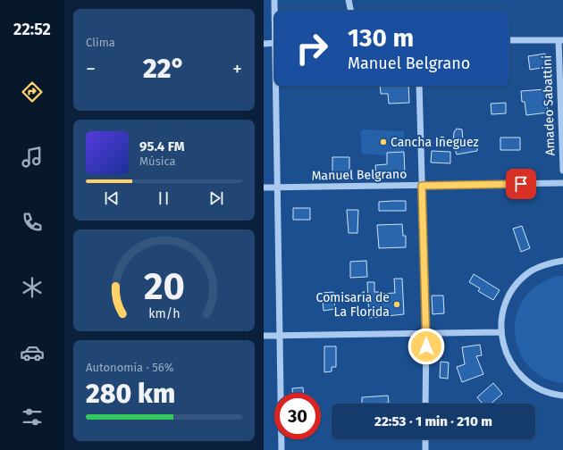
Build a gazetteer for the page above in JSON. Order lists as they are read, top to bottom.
{
  "streets": {
    "street": ["Amadeo Sabattini", "Manuel Belgrano"]
  },
  "places": ["Cancha Iñeguez", "Comisaría de La Florida"],
  "page": {
    "tabs": "22:52",
    "tile": [
      "Clima",
      ["Autonomía · 56%", "280 km"]
    ],
    "turn": ["130 m", "Manuel Belgrano"],
    "heat": ["−", "22°", "+"],
    "song": ["95.4 FM", "Música"],
    "limit": "30",
    "trip": "22:53 · 1 min · 210 m",
    "gauge": ["20", "km/h"]
  }
}
